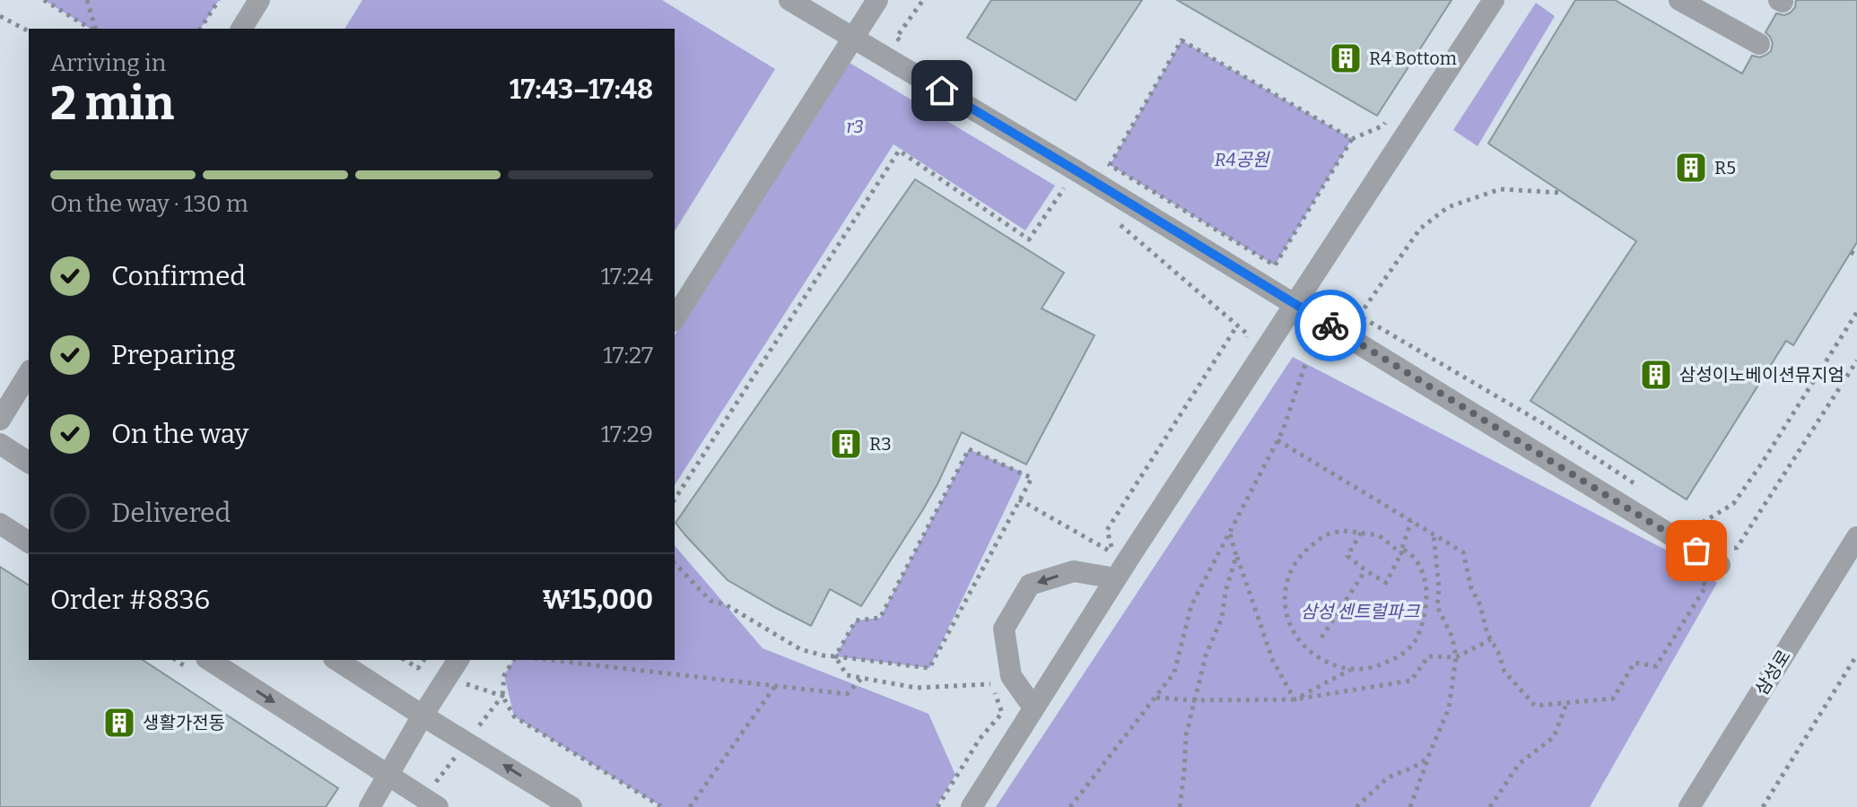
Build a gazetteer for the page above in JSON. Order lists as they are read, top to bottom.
{
  "streets": {
    "street": ["삼성로"]
  },
  "parks": ["r3", "R4공원", "삼성 센트럴파크"],
  "places": {
    "building": [
      "R4 Bottom",
      "R5",
      "삼성이노베이션뮤지엄",
      "R3",
      "생활가전동"
    ]
  },
  "page": {
    "heading": ["2 min", "Arriving in", "17:43–17:48"],
    "panel": ["Order #8836", "₩15,000"],
    "bar": "On the way · 130 m",
    "list": [
      ["Confirmed", "17:24"],
      ["Preparing", "17:27"],
      ["On the way", "17:29"],
      "Delivered"
    ]
  }
}
